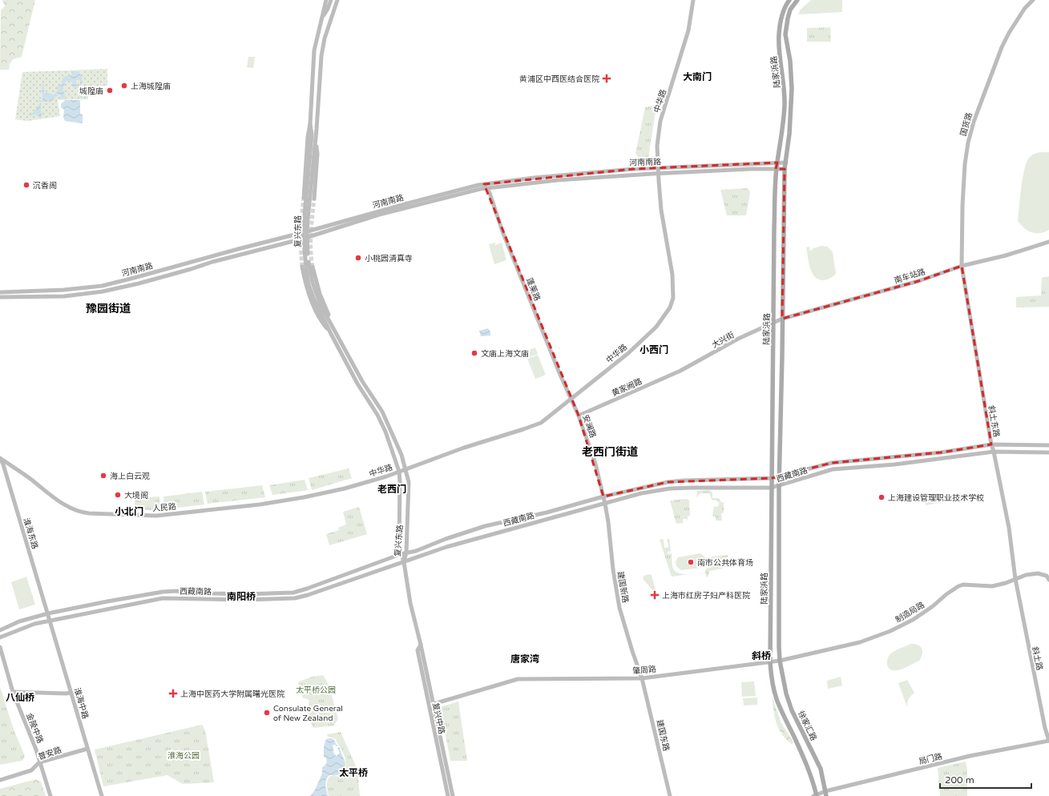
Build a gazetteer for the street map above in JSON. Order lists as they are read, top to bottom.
{
  "streets": {
    "main road": [
      "陆家浜路",
      "中华路",
      "国货路",
      "河南南路",
      "复兴东路",
      "南车站路",
      "蓬莱路",
      "大兴街",
      "黄家阙路",
      "斜土东路",
      "安澜路",
      "西藏南路",
      "人民路",
      "淮海东路",
      "建国新路",
      "制造局路",
      "斜土路",
      "肇周路",
      "淮海中路",
      "复兴中路",
      "徐家汇路",
      "金陵中路",
      "建国东路",
      "普安路",
      "局门路"
    ]
  },
  "crossings": [
    ["陆家浜路", "河南南路"],
    ["陆家浜路", "南车站路"],
    ["陆家浜路", "大兴街"],
    ["陆家浜路", "西藏南路"],
    ["陆家浜路", "制造局路"],
    ["陆家浜路", "肇周路"],
    ["陆家浜路", "徐家汇路"],
    ["中华路", "河南南路"],
    ["中华路", "复兴东路"],
    ["中华路", "蓬莱路"],
    ["中华路", "安澜路"],
    ["中华路", "人民路"],
    ["国货路", "南车站路"],
    ["国货路", "斜土东路"],
    ["河南南路", "复兴东路"],
    ["河南南路", "蓬莱路"],
    ["复兴东路", "西藏南路"],
    ["复兴东路", "复兴中路"],
    ["南车站路", "大兴街"],
    ["南车站路", "斜土东路"],
    ["蓬莱路", "安澜路"],
    ["大兴街", "黄家阙路"],
    ["黄家阙路", "安澜路"],
    ["斜土东路", "西藏南路"],
    ["斜土东路", "制造局路"],
    ["斜土东路", "斜土路"],
    ["安澜路", "西藏南路"],
    ["安澜路", "建国新路"],
    ["西藏南路", "淮海东路"],
    ["西藏南路", "建国新路"],
    ["西藏南路", "淮海中路"],
    ["西藏南路", "复兴中路"],
    ["人民路", "淮海东路"],
    ["淮海东路", "淮海中路"],
    ["建国新路", "肇周路"],
    ["建国新路", "建国东路"],
    ["制造局路", "斜土路"],
    ["制造局路", "肇周路"],
    ["制造局路", "徐家汇路"],
    ["斜土路", "局门路"],
    ["肇周路", "复兴中路"],
    ["肇周路", "建国东路"],
    ["淮海中路", "普安路"],
    ["徐家汇路", "局门路"],
    ["金陵中路", "普安路"]
  ],
  "districts": [
    "大南门",
    "豫园街道",
    "小西门",
    "老西门街道",
    "老西门",
    "小北门",
    "南阳桥",
    "斜桥",
    "唐家湾",
    "八仙桥",
    "太平桥"
  ],
  "parks": ["太平桥公园", "淮海公园"],
  "places": {
    "health": ["黄浦区中西医结合医院", "上海市红房子妇产科医院", "上海中医药大学附属曙光医院"],
    "other": [
      "上海城隍庙",
      "城隍庙",
      "沉香阁",
      "小桃园清真寺",
      "文庙上海文庙",
      "海上白云观",
      "大境阁",
      "上海建设管理职业技术学校",
      "南市公共体育场",
      "Consulate General of New Zealand"
    ]
  },
  "scale_bar": "200 m"
}
